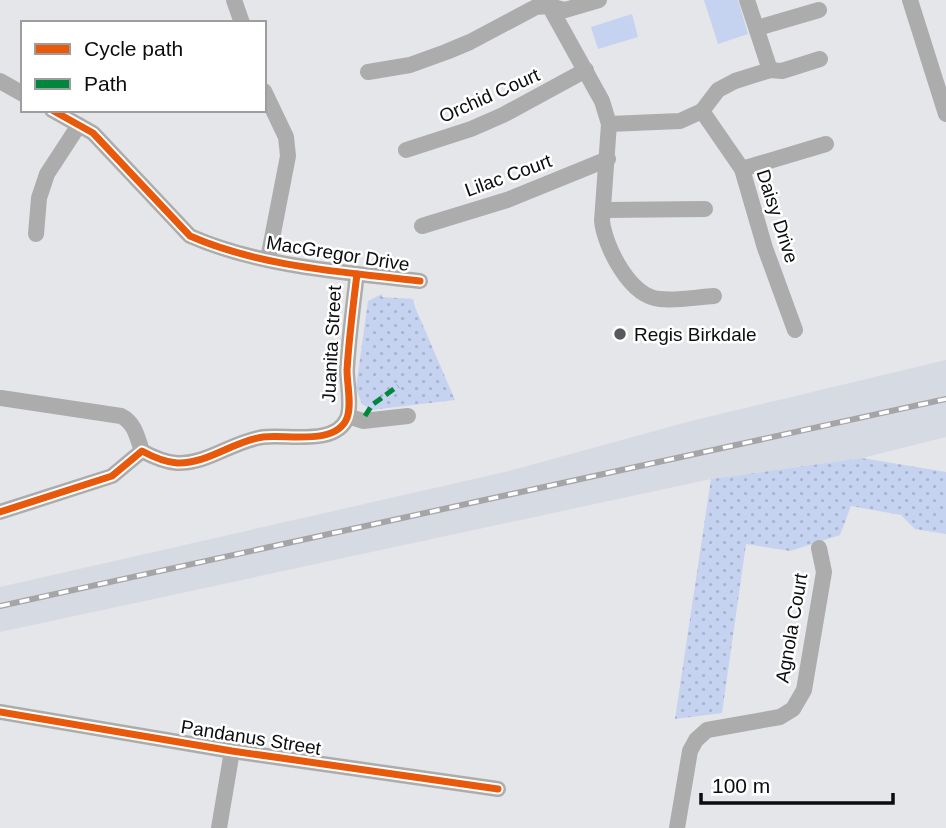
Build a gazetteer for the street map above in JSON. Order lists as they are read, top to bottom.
{
  "streets": {
    "street": [
      "Orchid Court",
      "Lilac Court",
      "Daisy Drive",
      "MacGregor Drive",
      "Juanita Street",
      "Agnola Court",
      "Pandanus Street"
    ]
  },
  "crossings": [
    ["MacGregor Drive", "Juanita Street"]
  ],
  "places": ["Regis Birkdale"],
  "legend": ["Cycle path", "Path"],
  "scale_bar": "100 m"
}
